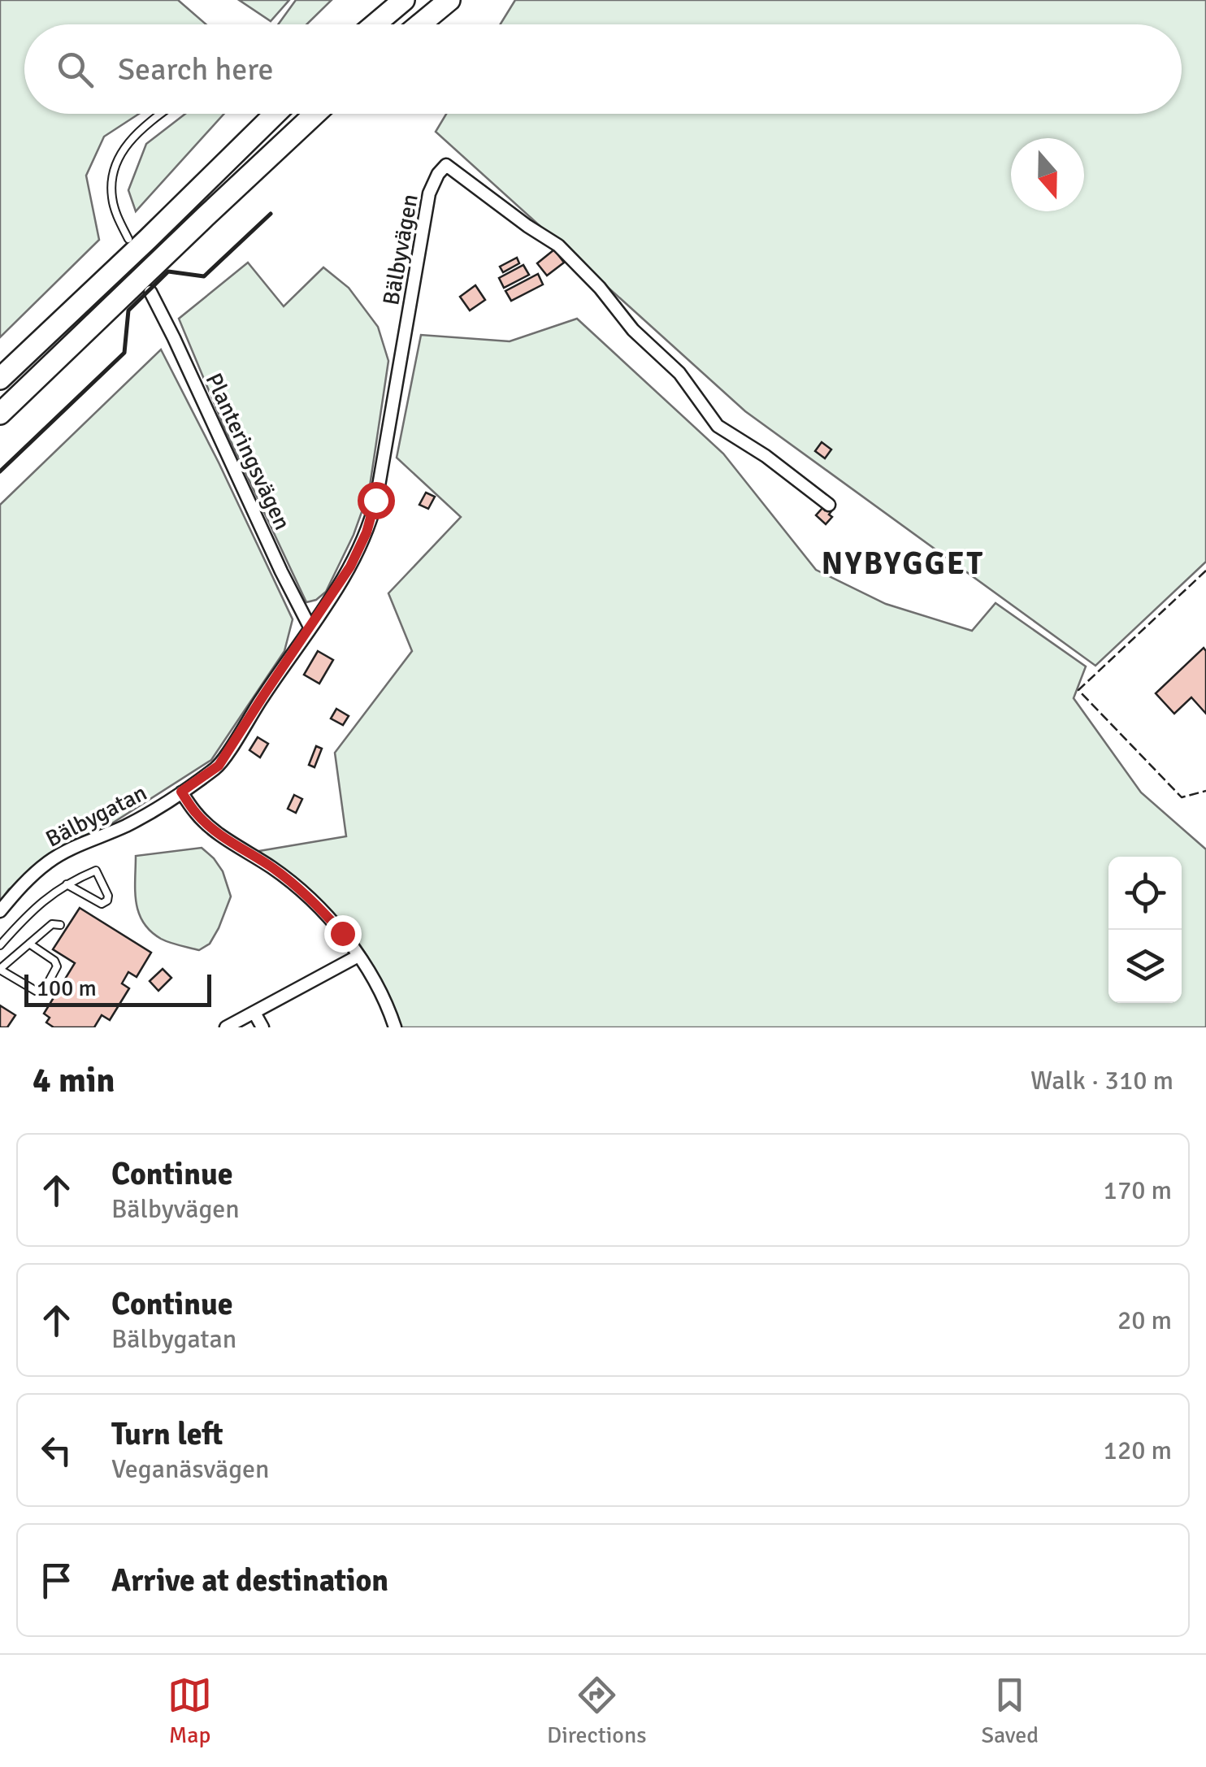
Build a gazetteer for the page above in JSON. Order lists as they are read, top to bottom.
{
  "streets": {
    "street": ["Bälbyvägen", "Planteringsvägen", "Bälbygatan"]
  },
  "crossings": [
    ["Bälbyvägen", "Planteringsvägen"],
    ["Bälbyvägen", "Bälbygatan"]
  ],
  "districts": ["NYBYGGET"],
  "scale_bar": "100 m",
  "north": "bottom",
  "page": {
    "search": "Search here",
    "scale": "100 m",
    "heading": ["4 min", "Walk · 310 m"],
    "list": [
      ["Continue", "Bälbyvägen", "170 m"],
      ["Continue", "Bälbygatan", "20 m"],
      ["Turn left", "Veganäsvägen", "120 m"],
      "Arrive at destination"
    ],
    "nav": ["Map", "Directions", "Saved"]
  }
}
